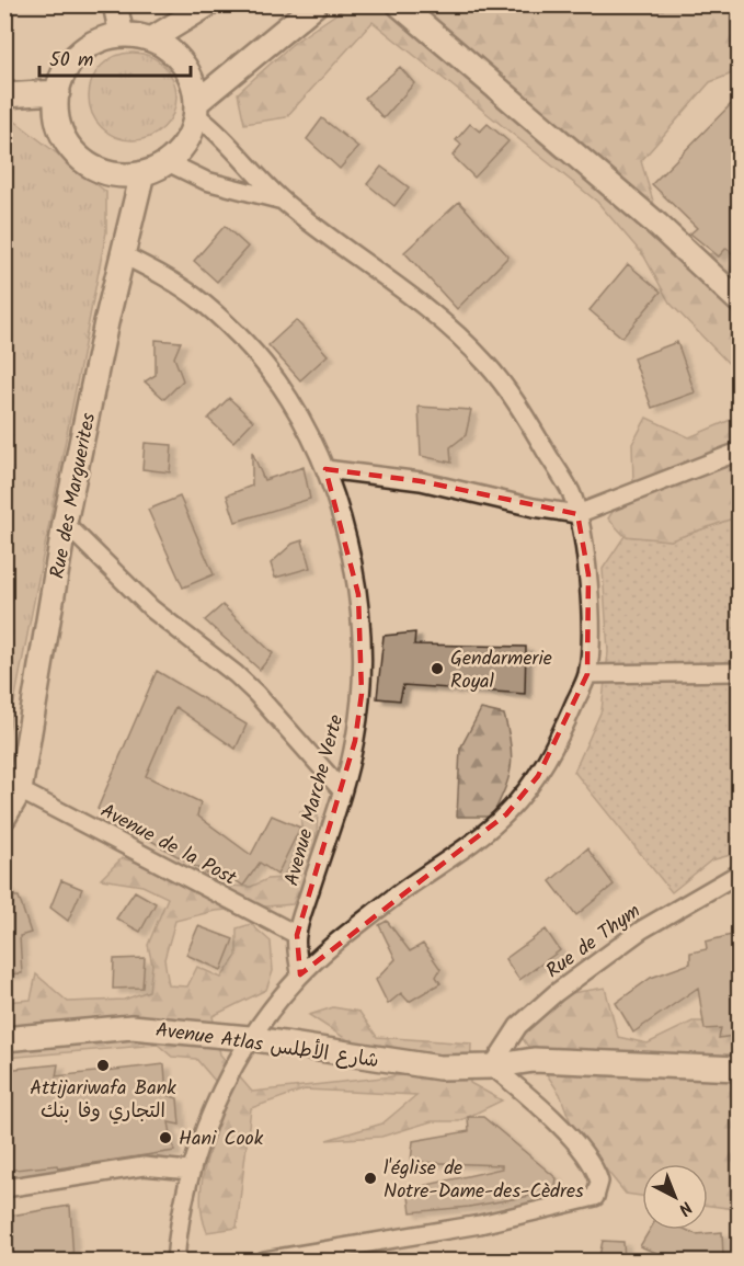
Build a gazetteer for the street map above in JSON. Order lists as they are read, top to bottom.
{
  "streets": {
    "street": [
      "Rue des Marguerites",
      "Avenue Marche Verte",
      "Avenue de la Post",
      "Rue de Thym",
      "Avenue Atlas شارع الأطلس"
    ]
  },
  "crossings": [
    ["Rue des Marguerites", "Avenue Marche Verte"],
    ["Rue des Marguerites", "Avenue de la Post"],
    ["Avenue Marche Verte", "Avenue de la Post"],
    ["Rue de Thym", "Avenue Atlas شارع الأطلس"]
  ],
  "places": [
    "Gendarmerie Royal",
    "Attijariwafa Bank التجاري وفا بنك",
    "Hani Cook",
    "l'église de Notre-Dame-des-Cèdres"
  ],
  "scale_bar": "50 m",
  "north": "bottom right"
}
